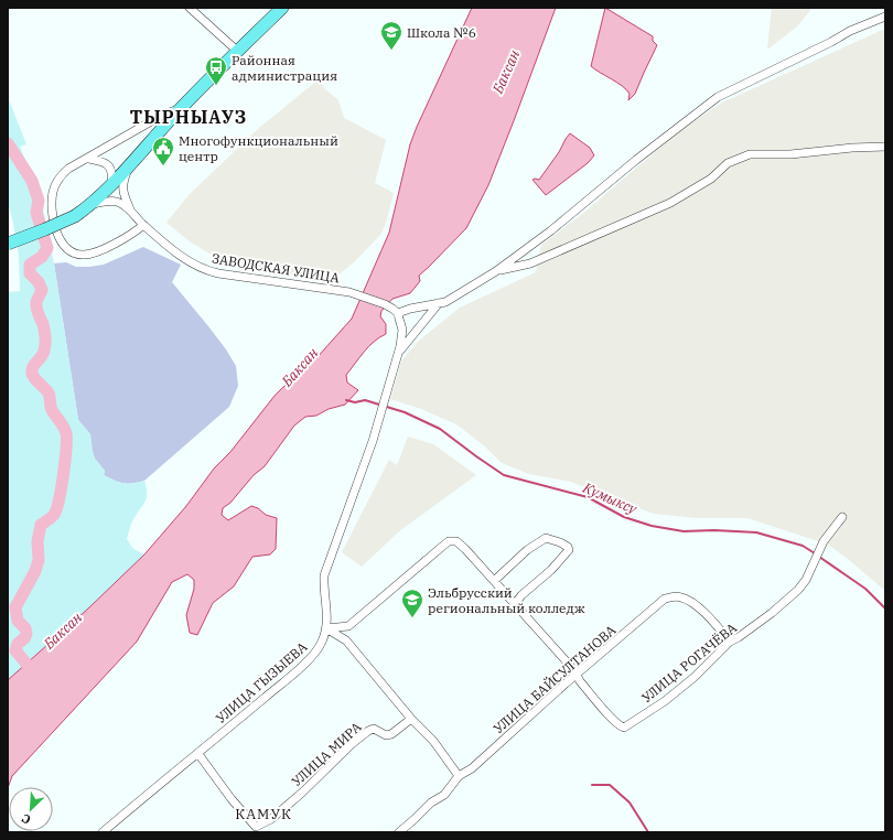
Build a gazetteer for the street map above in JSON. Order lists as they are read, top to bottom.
{
  "streets": {
    "street": [
      "ЗАВОДСКАЯ УЛИЦА",
      "УЛИЦА РОГАЧЁВА",
      "УЛИЦА БАЙСУЛТАНОВА",
      "УЛИЦА ГЫЗЫЕВА",
      "УЛИЦА МИРА"
    ]
  },
  "crossings": [
    ["УЛИЦА РОГАЧЁВА", "УЛИЦА БАЙСУЛТАНОВА"],
    ["УЛИЦА ГЫЗЫЕВА", "УЛИЦА МИРА"]
  ],
  "districts": ["ТЫРНЫАУЗ", "КАМУК"],
  "water": ["Баксан", "Кумыксу"],
  "places": {
    "school or university": ["Школа №6", "Эльбрусский региональный колледж"],
    "bus stop": ["Районная администрация"],
    "public building": ["Многофункциональный центр"]
  },
  "north": "bottom left"
}
